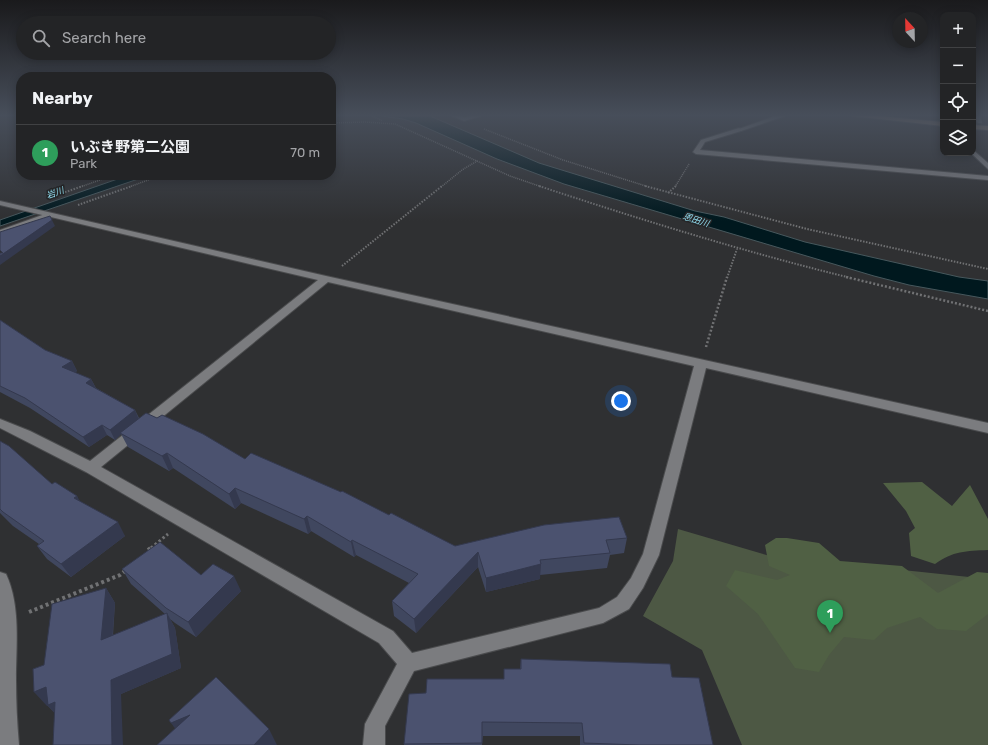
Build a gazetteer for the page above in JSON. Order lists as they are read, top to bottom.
{
  "water": ["岩川", "恩田川"],
  "north": "top",
  "page": {
    "map_buttons": ["+", "−"],
    "search": "Search here",
    "heading": "Nearby",
    "list": [
      {
        "mark": "1",
        "name": "いぶき野第二公園",
        "note": "Park",
        "value": "70 m"
      }
    ],
    "pins": "1"
  }
}
